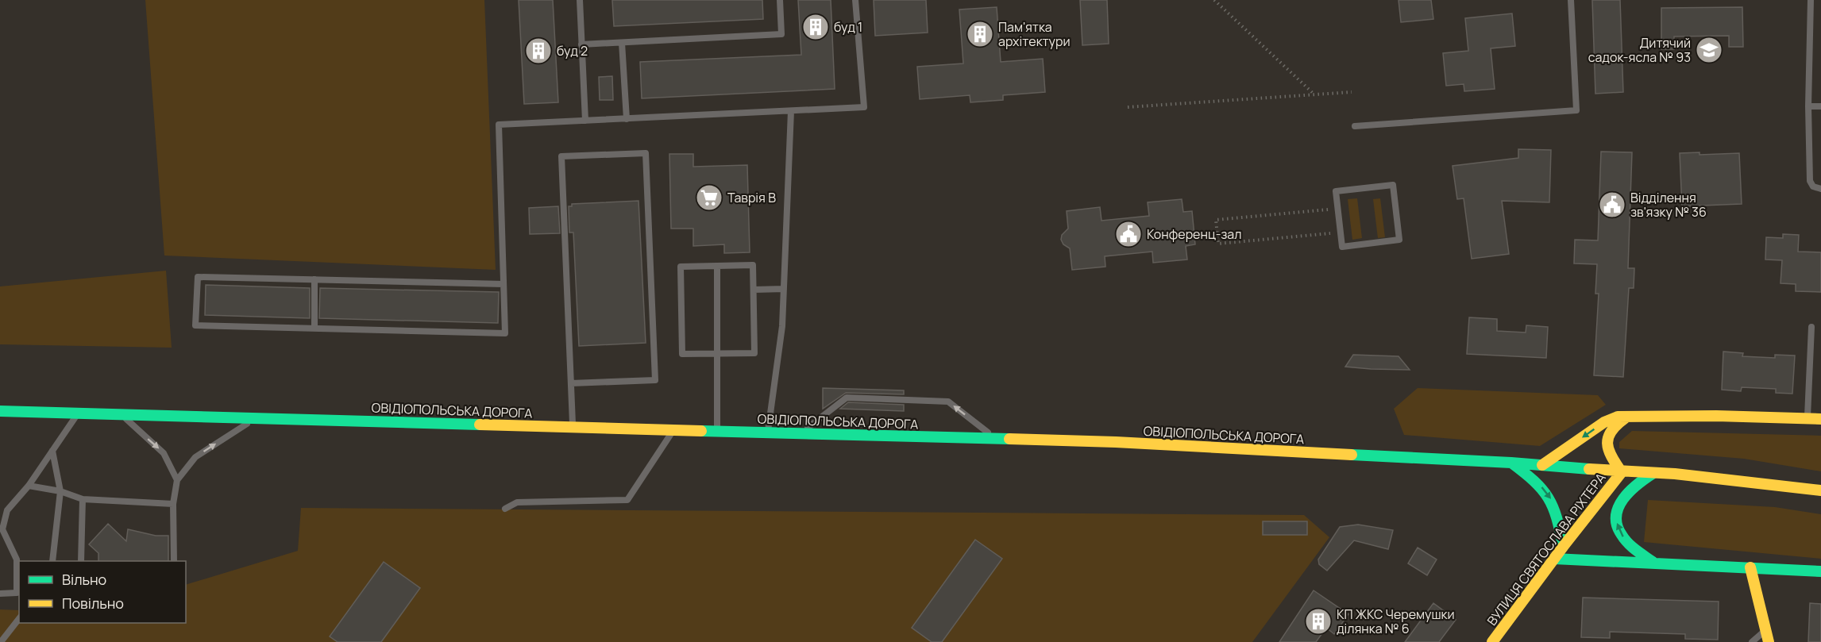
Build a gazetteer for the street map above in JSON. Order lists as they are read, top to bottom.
{
  "streets": {
    "main road": ["ОВІДІОПОЛЬСЬКА ДОРОГА", "ВУЛИЦЯ СВЯТОСЛАВА РІХТЕРА"]
  },
  "crossings": [
    ["ОВІДІОПОЛЬСЬКА ДОРОГА", "ВУЛИЦЯ СВЯТОСЛАВА РІХТЕРА"]
  ],
  "places": {
    "building": [
      "буд 1",
      "Пам'ятка архітектури",
      "буд 2",
      "КП ЖКС Черемушки ділянка № 6"
    ],
    "school or university": ["Дитячий садок-ясла № 93"],
    "supermarket": ["Таврія В"],
    "public building": ["Відділення зв'язку № 36", "Конференц-зал"]
  },
  "legend": ["Вільно", "Повільно"]
}
